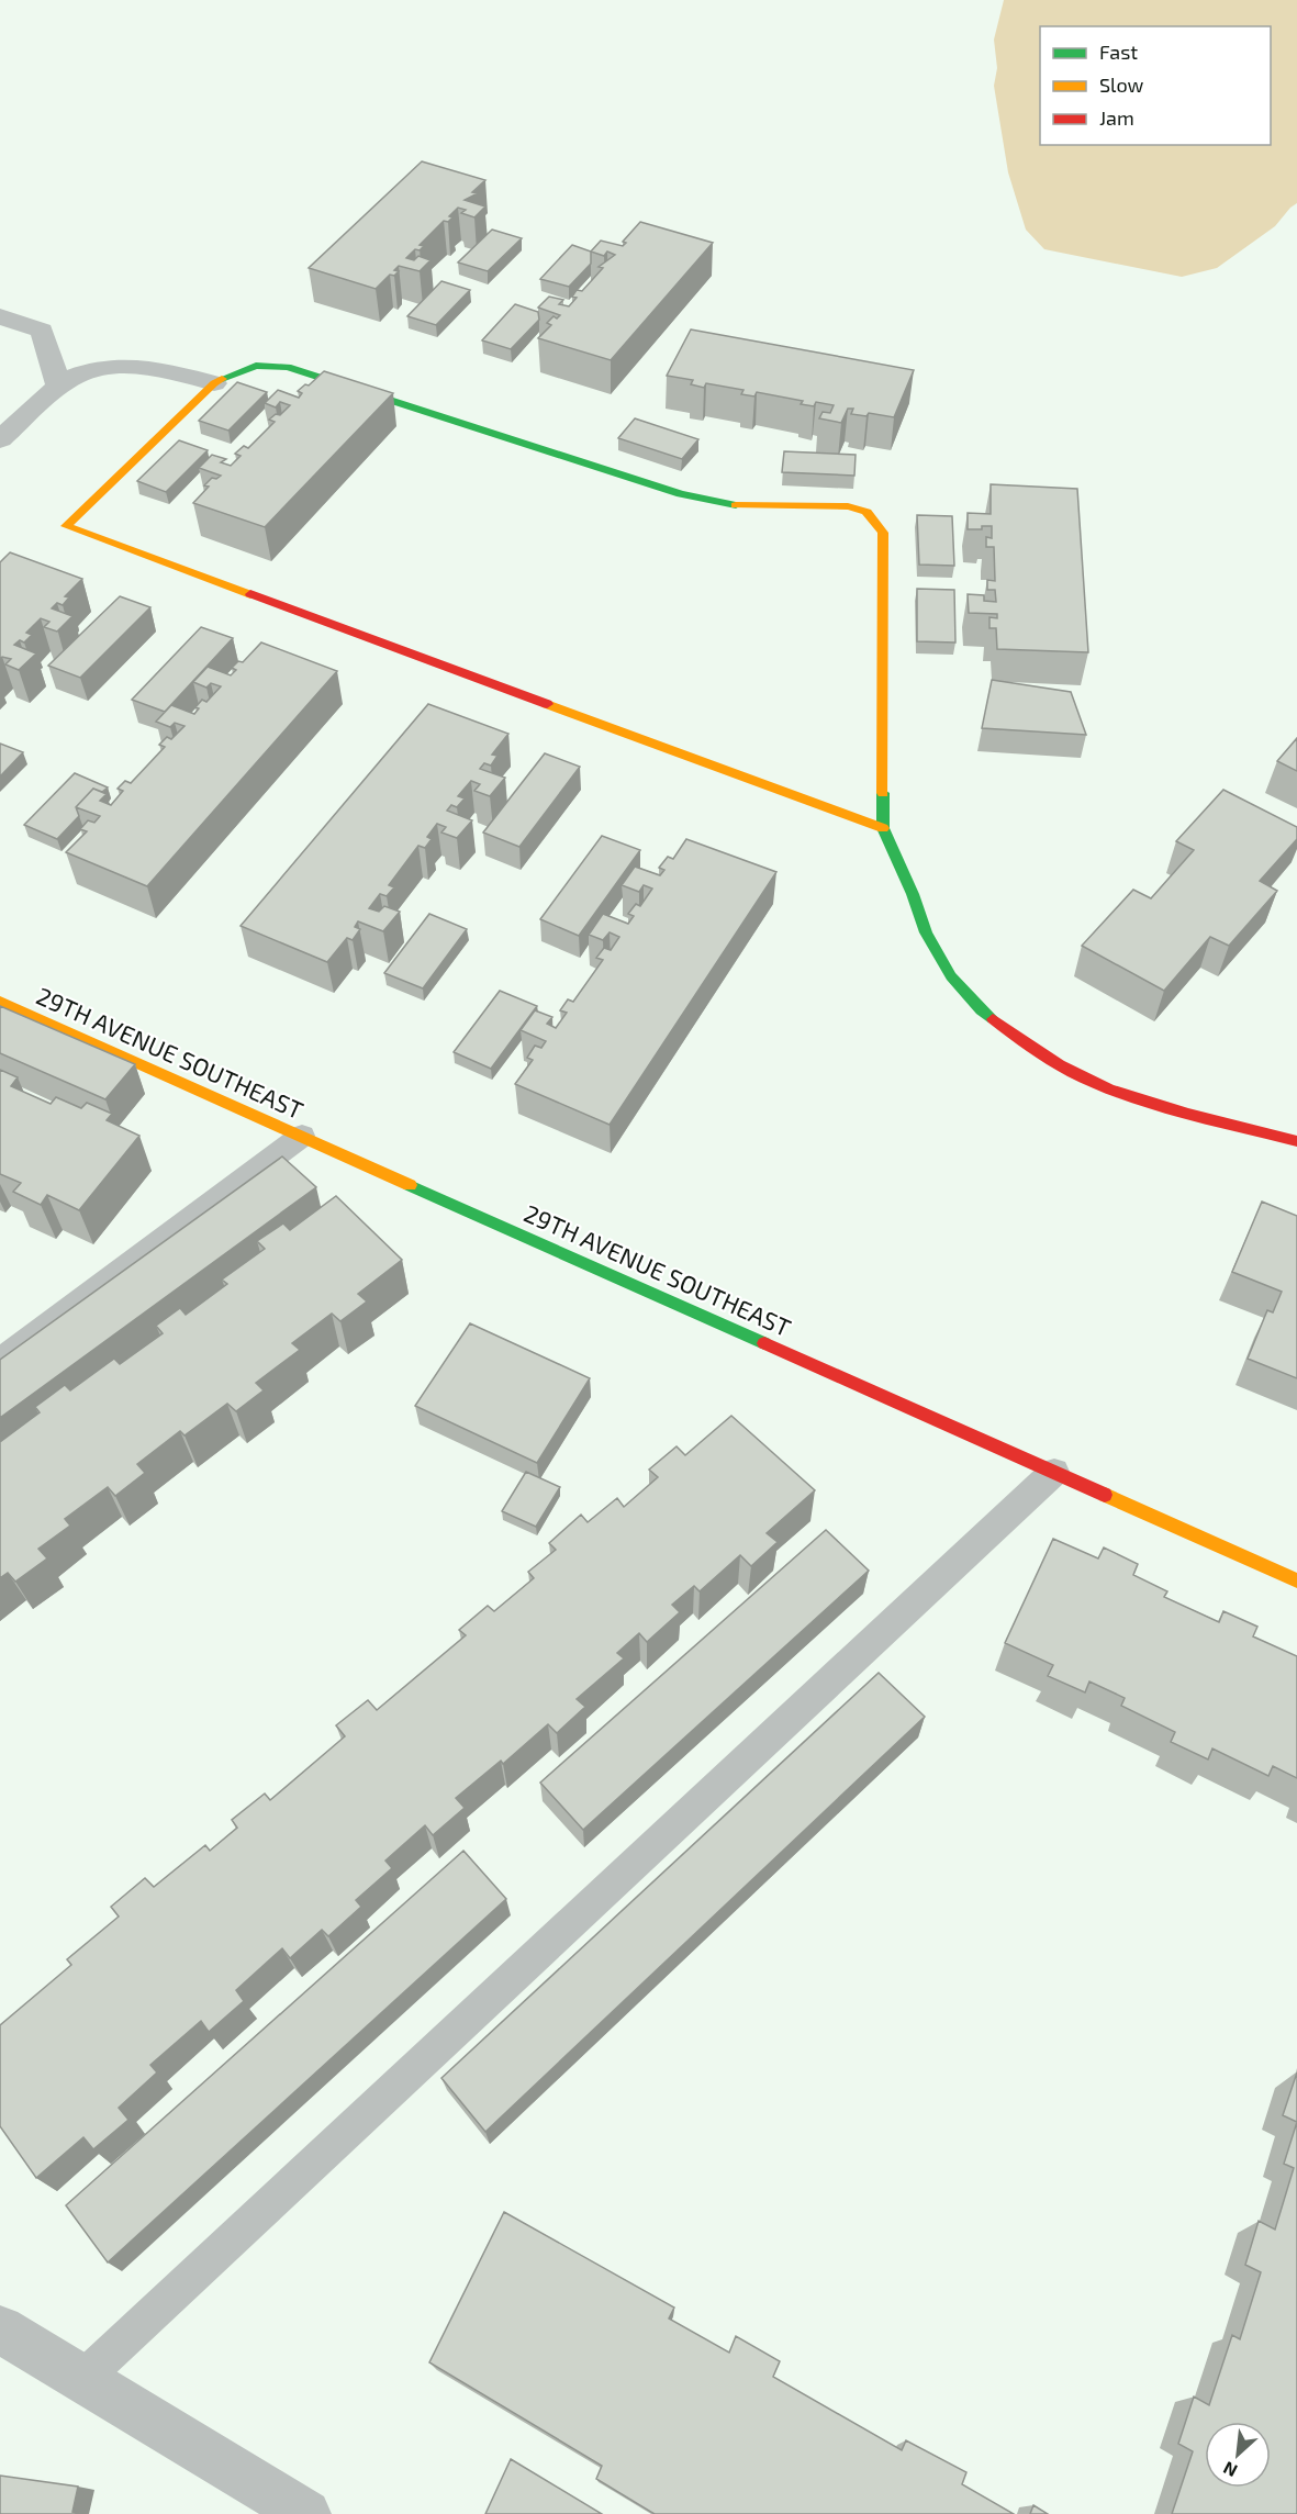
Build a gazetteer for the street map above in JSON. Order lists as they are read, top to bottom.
{
  "streets": {
    "street": ["29TH AVENUE SOUTHEAST"]
  },
  "legend": ["Fast", "Slow", "Jam"],
  "north": "bottom left"
}
